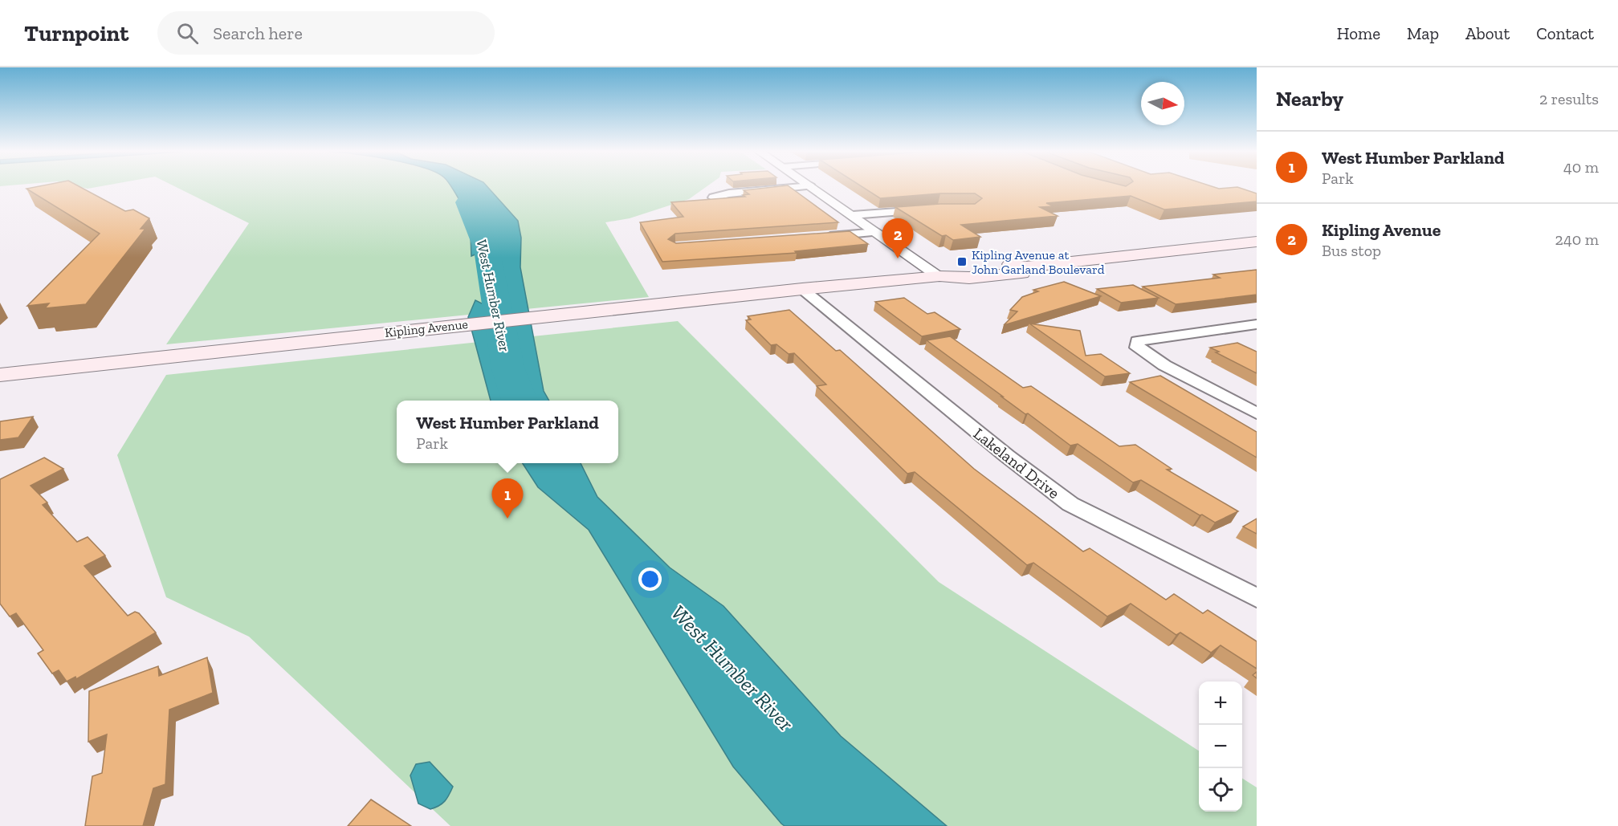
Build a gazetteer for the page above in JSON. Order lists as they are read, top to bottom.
{
  "streets": {
    "main road": ["Kipling Avenue"],
    "street": ["Lakeland Drive"]
  },
  "crossings": [
    ["Kipling Avenue", "Lakeland Drive"]
  ],
  "water": ["West Humber River"],
  "places": {
    "transit": ["Kipling Avenue at John Garland Boulevard"]
  },
  "north": "right",
  "page": {
    "header": "Turnpoint",
    "search": "Search here",
    "nav": [
      "Home",
      "Map",
      "About",
      "Contact"
    ],
    "heading": ["Nearby", "2 results"],
    "list": [
      {
        "mark": "1",
        "name": "West Humber Parkland",
        "note": "Park",
        "value": "40 m"
      },
      {
        "mark": "2",
        "name": "Kipling Avenue",
        "note": "Bus stop",
        "value": "240 m"
      }
    ],
    "pins": ["2", "1"],
    "popup": ["West Humber Parkland", "Park"],
    "map_buttons": ["+", "−"]
  }
}
